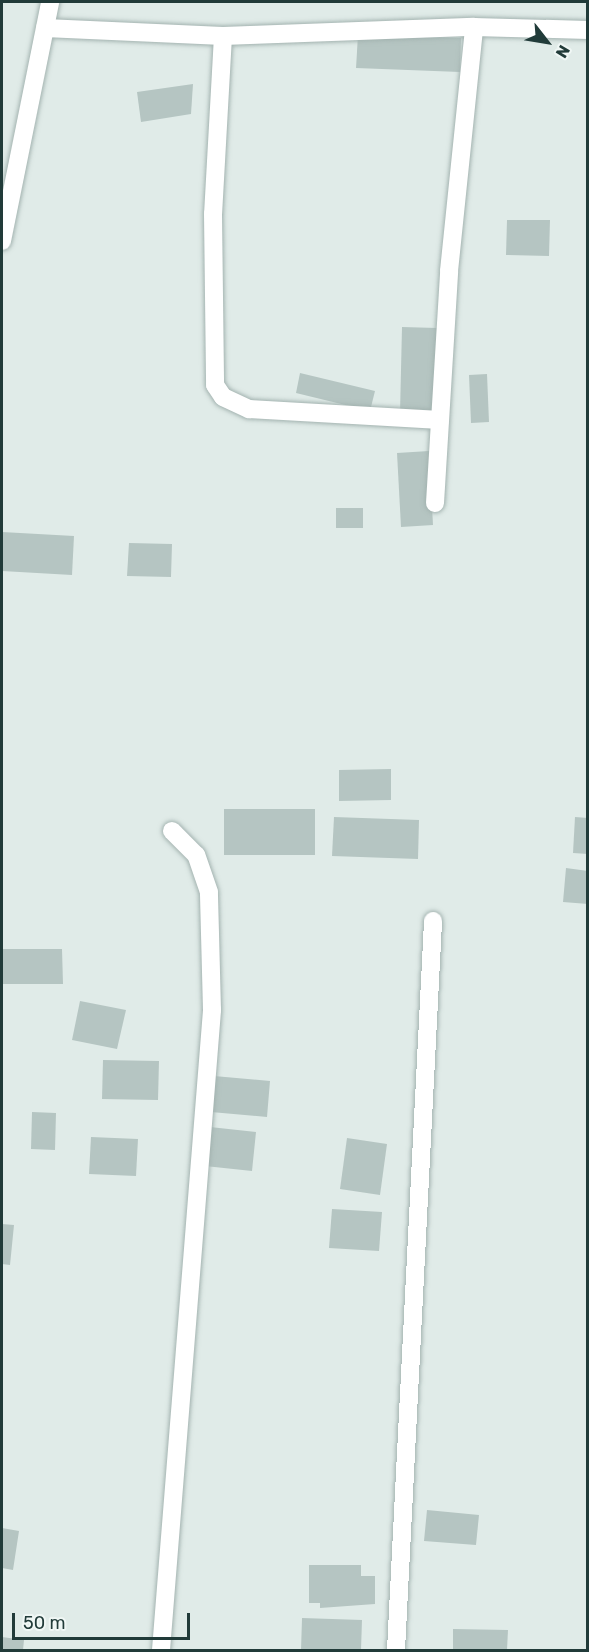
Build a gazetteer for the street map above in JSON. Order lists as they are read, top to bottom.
{
  "scale_bar": "50 m",
  "north": "bottom right"
}
